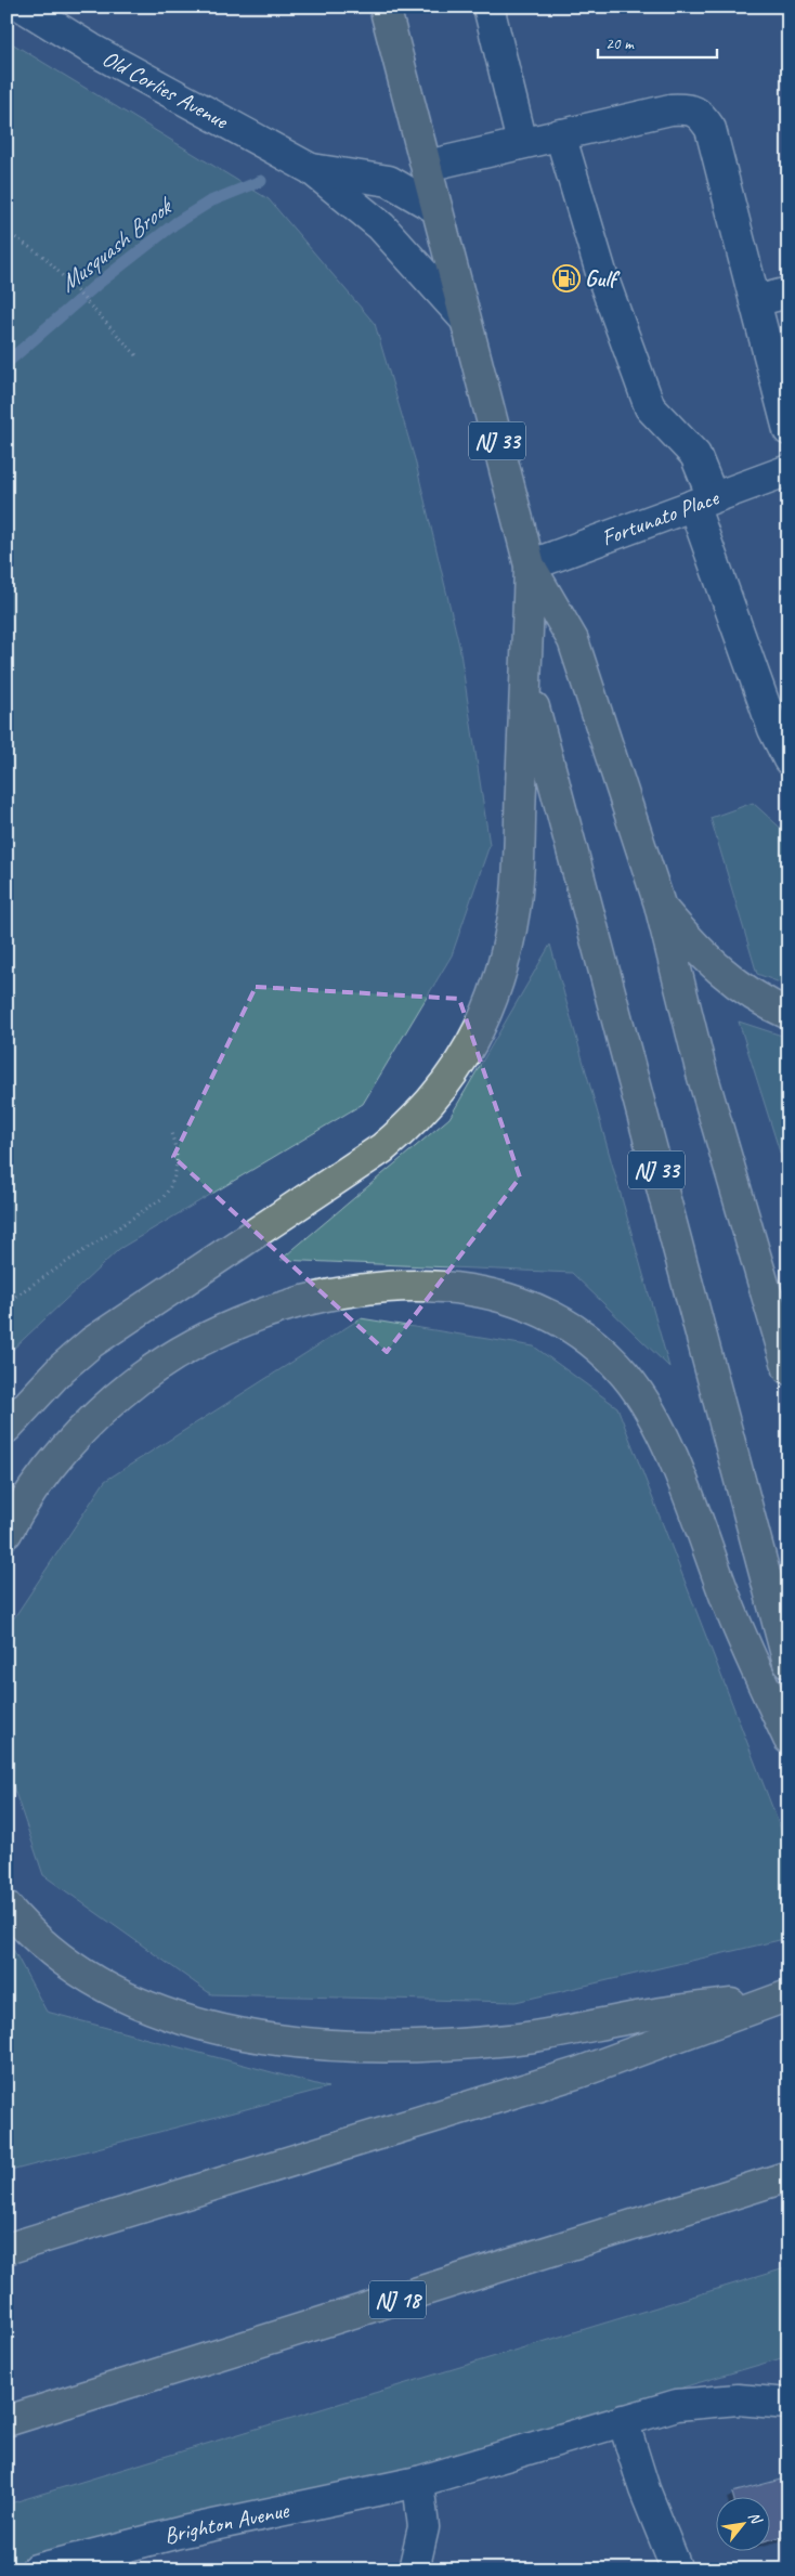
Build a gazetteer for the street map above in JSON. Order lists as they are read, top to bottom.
{
  "streets": {
    "highway": ["NJ 33", "NJ 18"],
    "street": ["Old Corlies Avenue", "Fortunato Place", "Brighton Avenue"]
  },
  "crossings": [
    ["Old Corlies Avenue", "NJ 33"],
    ["NJ 33", "Fortunato Place"]
  ],
  "water": ["Musquash Brook"],
  "places": {
    "fuel station": ["Gulf"]
  },
  "scale_bar": "20 m",
  "north": "top right"
}
